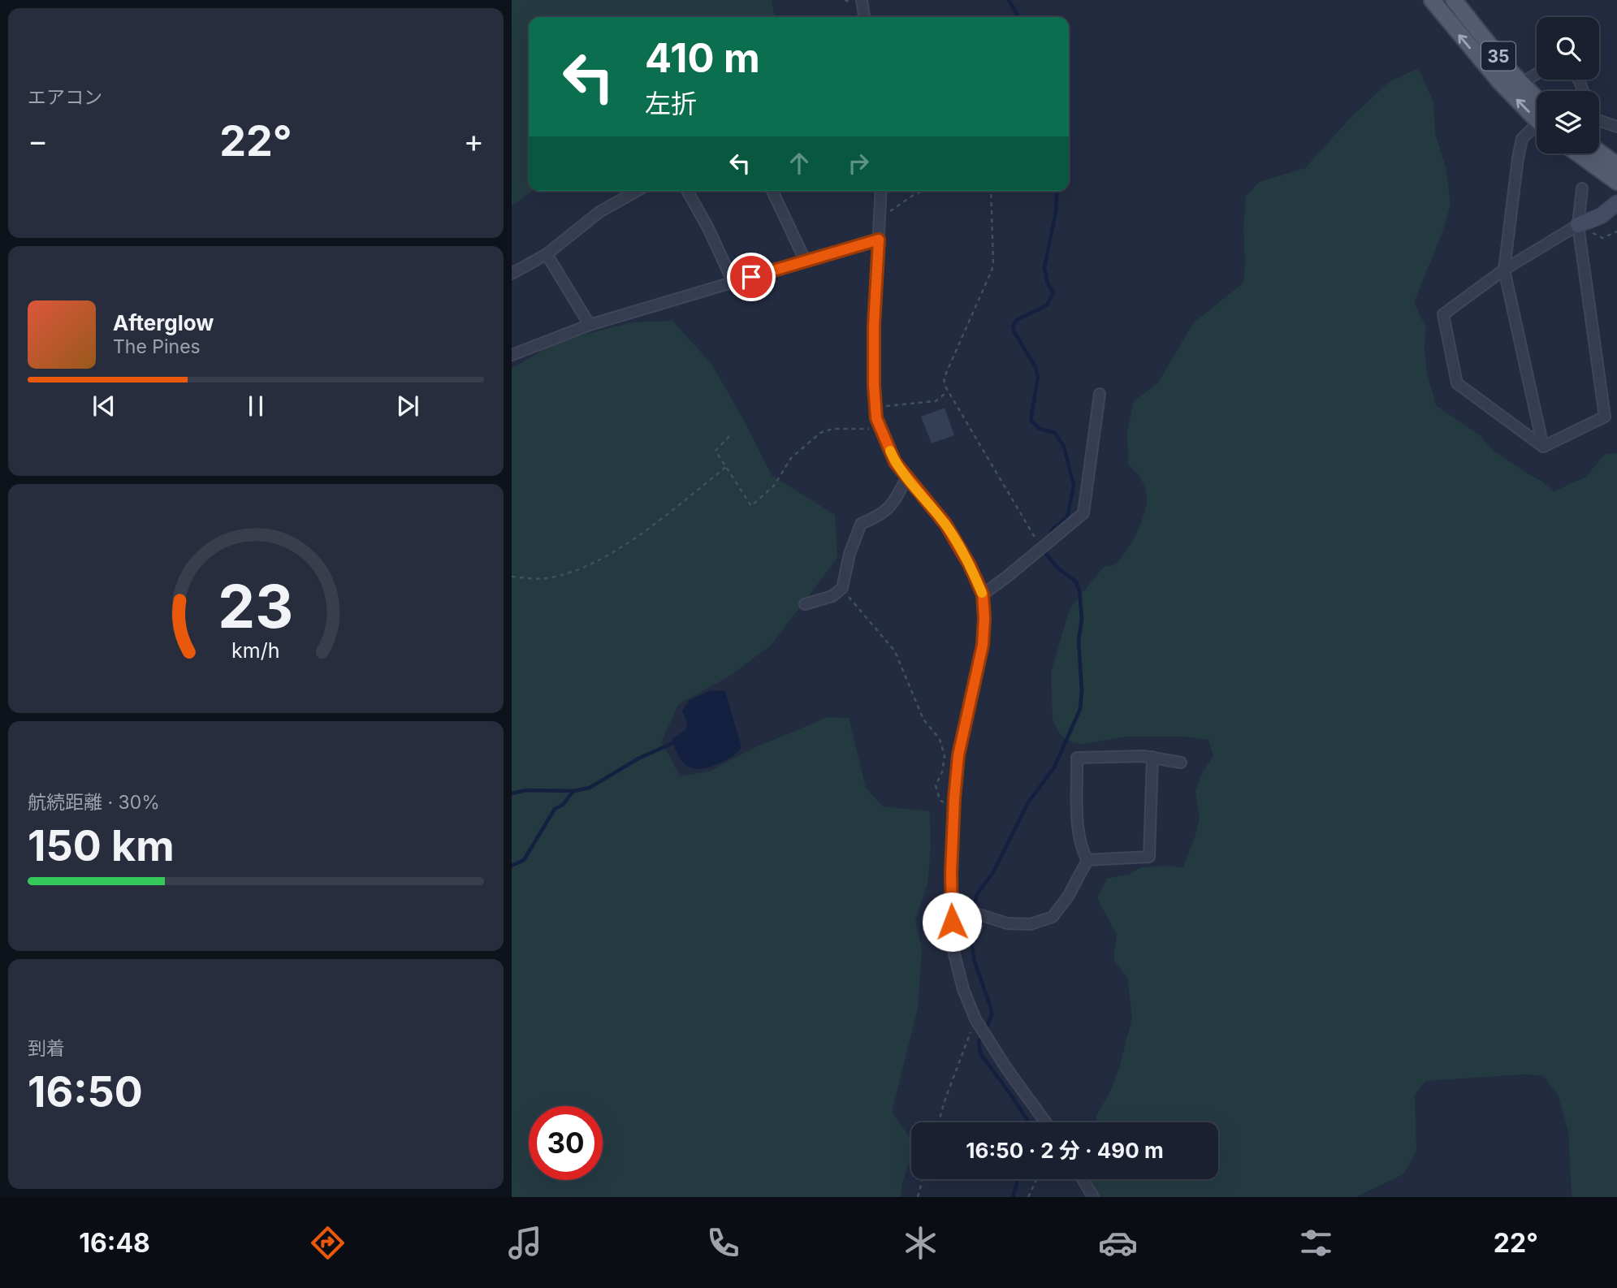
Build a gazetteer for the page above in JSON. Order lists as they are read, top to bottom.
{
  "streets": {
    "main road": ["35"]
  },
  "page": {
    "tile": [
      "エアコン",
      ["航続距離 · 30%", "150 km"],
      ["到着", "16:50"]
    ],
    "turn": ["410 m", "左折"],
    "heat": ["−", "22°", "+"],
    "song": ["Afterglow", "The Pines"],
    "limit": "30",
    "trip": "16:50 · 2 分 · 490 m",
    "tabs": ["16:48", "22°"],
    "gauge": ["23", "km/h"]
  }
}
